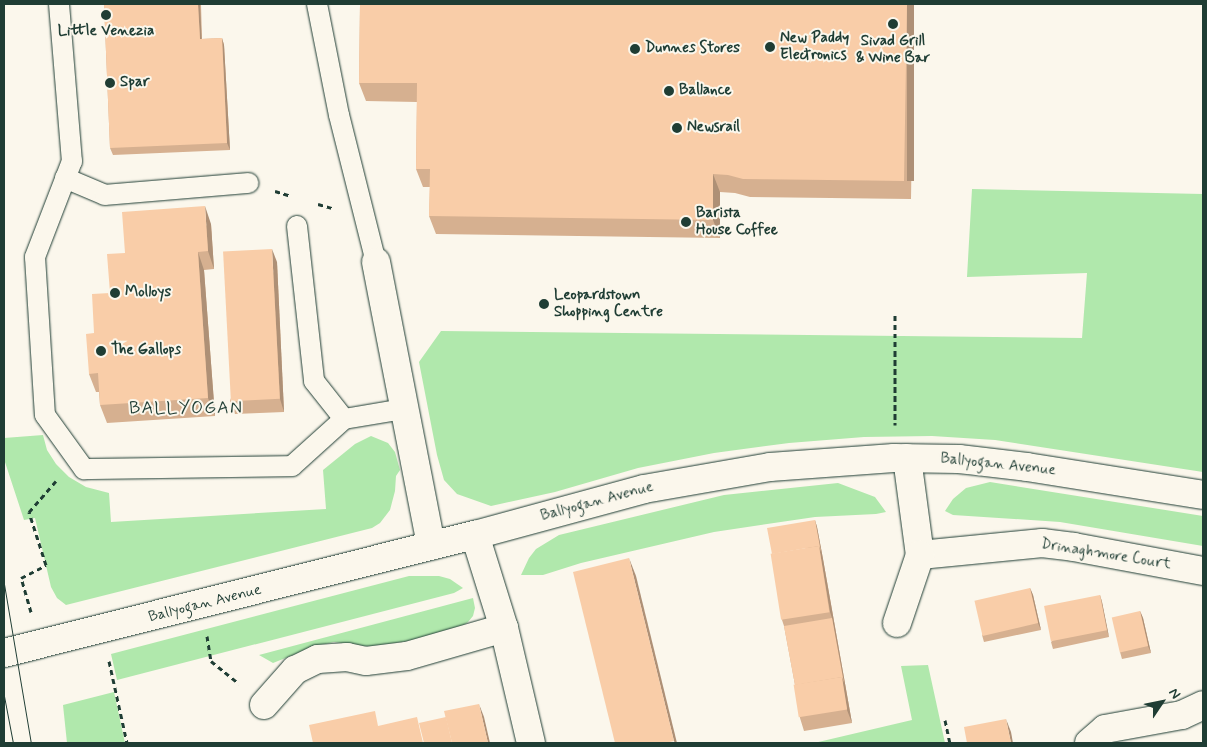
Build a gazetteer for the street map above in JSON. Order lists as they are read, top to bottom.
{
  "streets": {
    "street": ["Ballyogan Avenue", "Drinaghmore Court"]
  },
  "districts": ["BALLYOGAN"],
  "places": [
    "Little Venezia",
    "Sivad Grill & Wine Bar",
    "New Paddy Electronics",
    "Dunnes Stores",
    "Spar",
    "Ballance",
    "Newsrail",
    "Barista House Coffee",
    "Molloys",
    "Leopardstown Shopping Centre",
    "The Gallops"
  ],
  "north": "top right"
}
